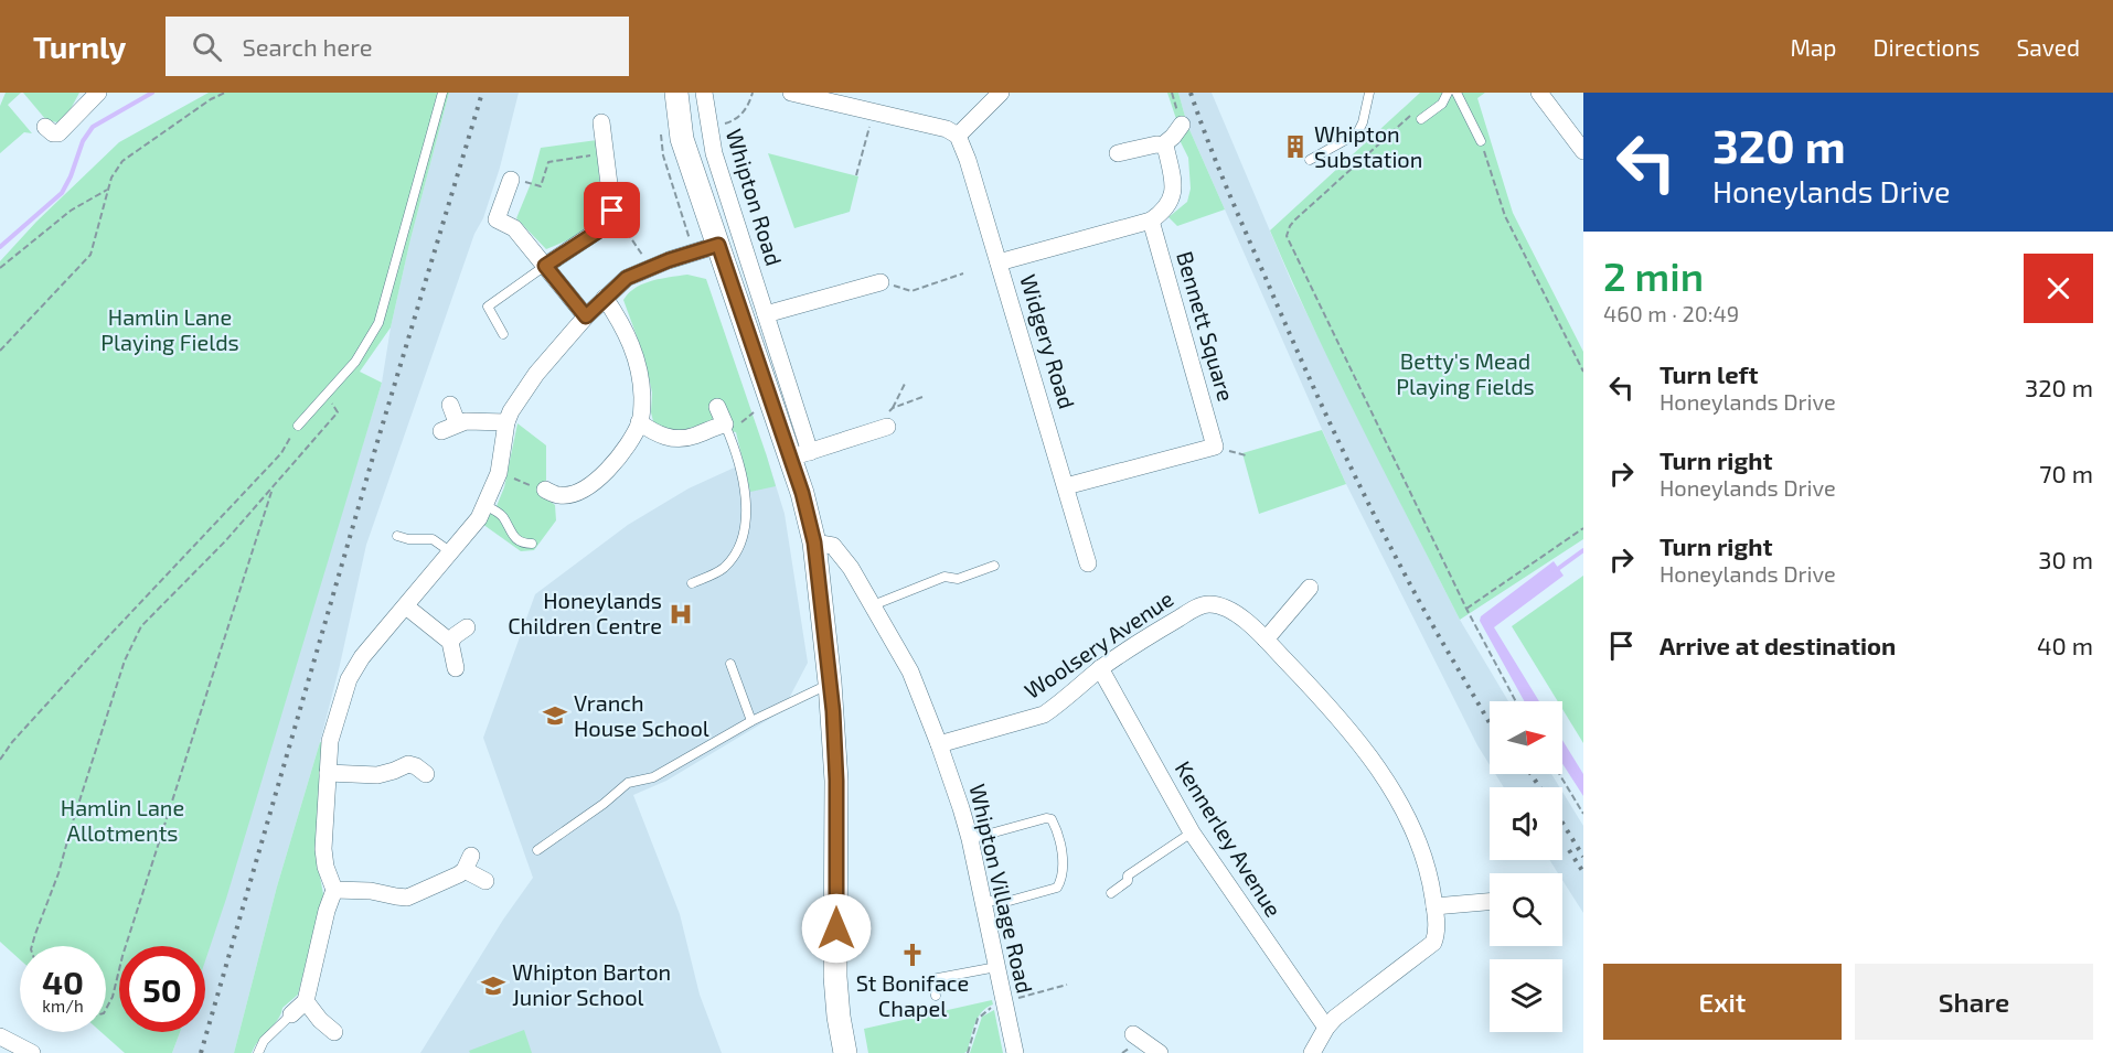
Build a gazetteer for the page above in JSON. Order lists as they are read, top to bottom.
{
  "streets": {
    "street": [
      "Whipton Road",
      "Bennett Square",
      "Widgery Road",
      "Woolsery Avenue",
      "Kennerley Avenue",
      "Whipton Village Road"
    ]
  },
  "crossings": [
    ["Bennett Square", "Widgery Road"],
    ["Woolsery Avenue", "Kennerley Avenue"],
    ["Woolsery Avenue", "Whipton Village Road"]
  ],
  "parks": ["Hamlin Lane Playing Fields", "Betty's Mead Playing Fields", "Hamlin Lane Allotments"],
  "places": {
    "building": ["Whipton Substation"],
    "hospital": ["Honeylands Children Centre"],
    "school or university": ["Vranch House School", "Whipton Barton Junior School"],
    "church": ["St Boniface Chapel"]
  },
  "north": "right",
  "page": {
    "header": "Turnly",
    "search": "Search here",
    "nav": ["Map", "Directions", "Saved"],
    "turn": ["320 m", "Honeylands Drive"],
    "heading": ["2 min", "460 m · 20:49"],
    "list": [
      {
        "name": "Turn left",
        "note": "Honeylands Drive",
        "value": "320 m"
      },
      {
        "name": "Turn right",
        "note": "Honeylands Drive",
        "value": "70 m"
      },
      {
        "name": "Turn right",
        "note": "Honeylands Drive",
        "value": "30 m"
      },
      {
        "name": "Arrive at destination",
        "value": "40 m"
      }
    ],
    "speed": "40 km/h",
    "limit": "50",
    "buttons": ["Exit", "Share"]
  }
}
